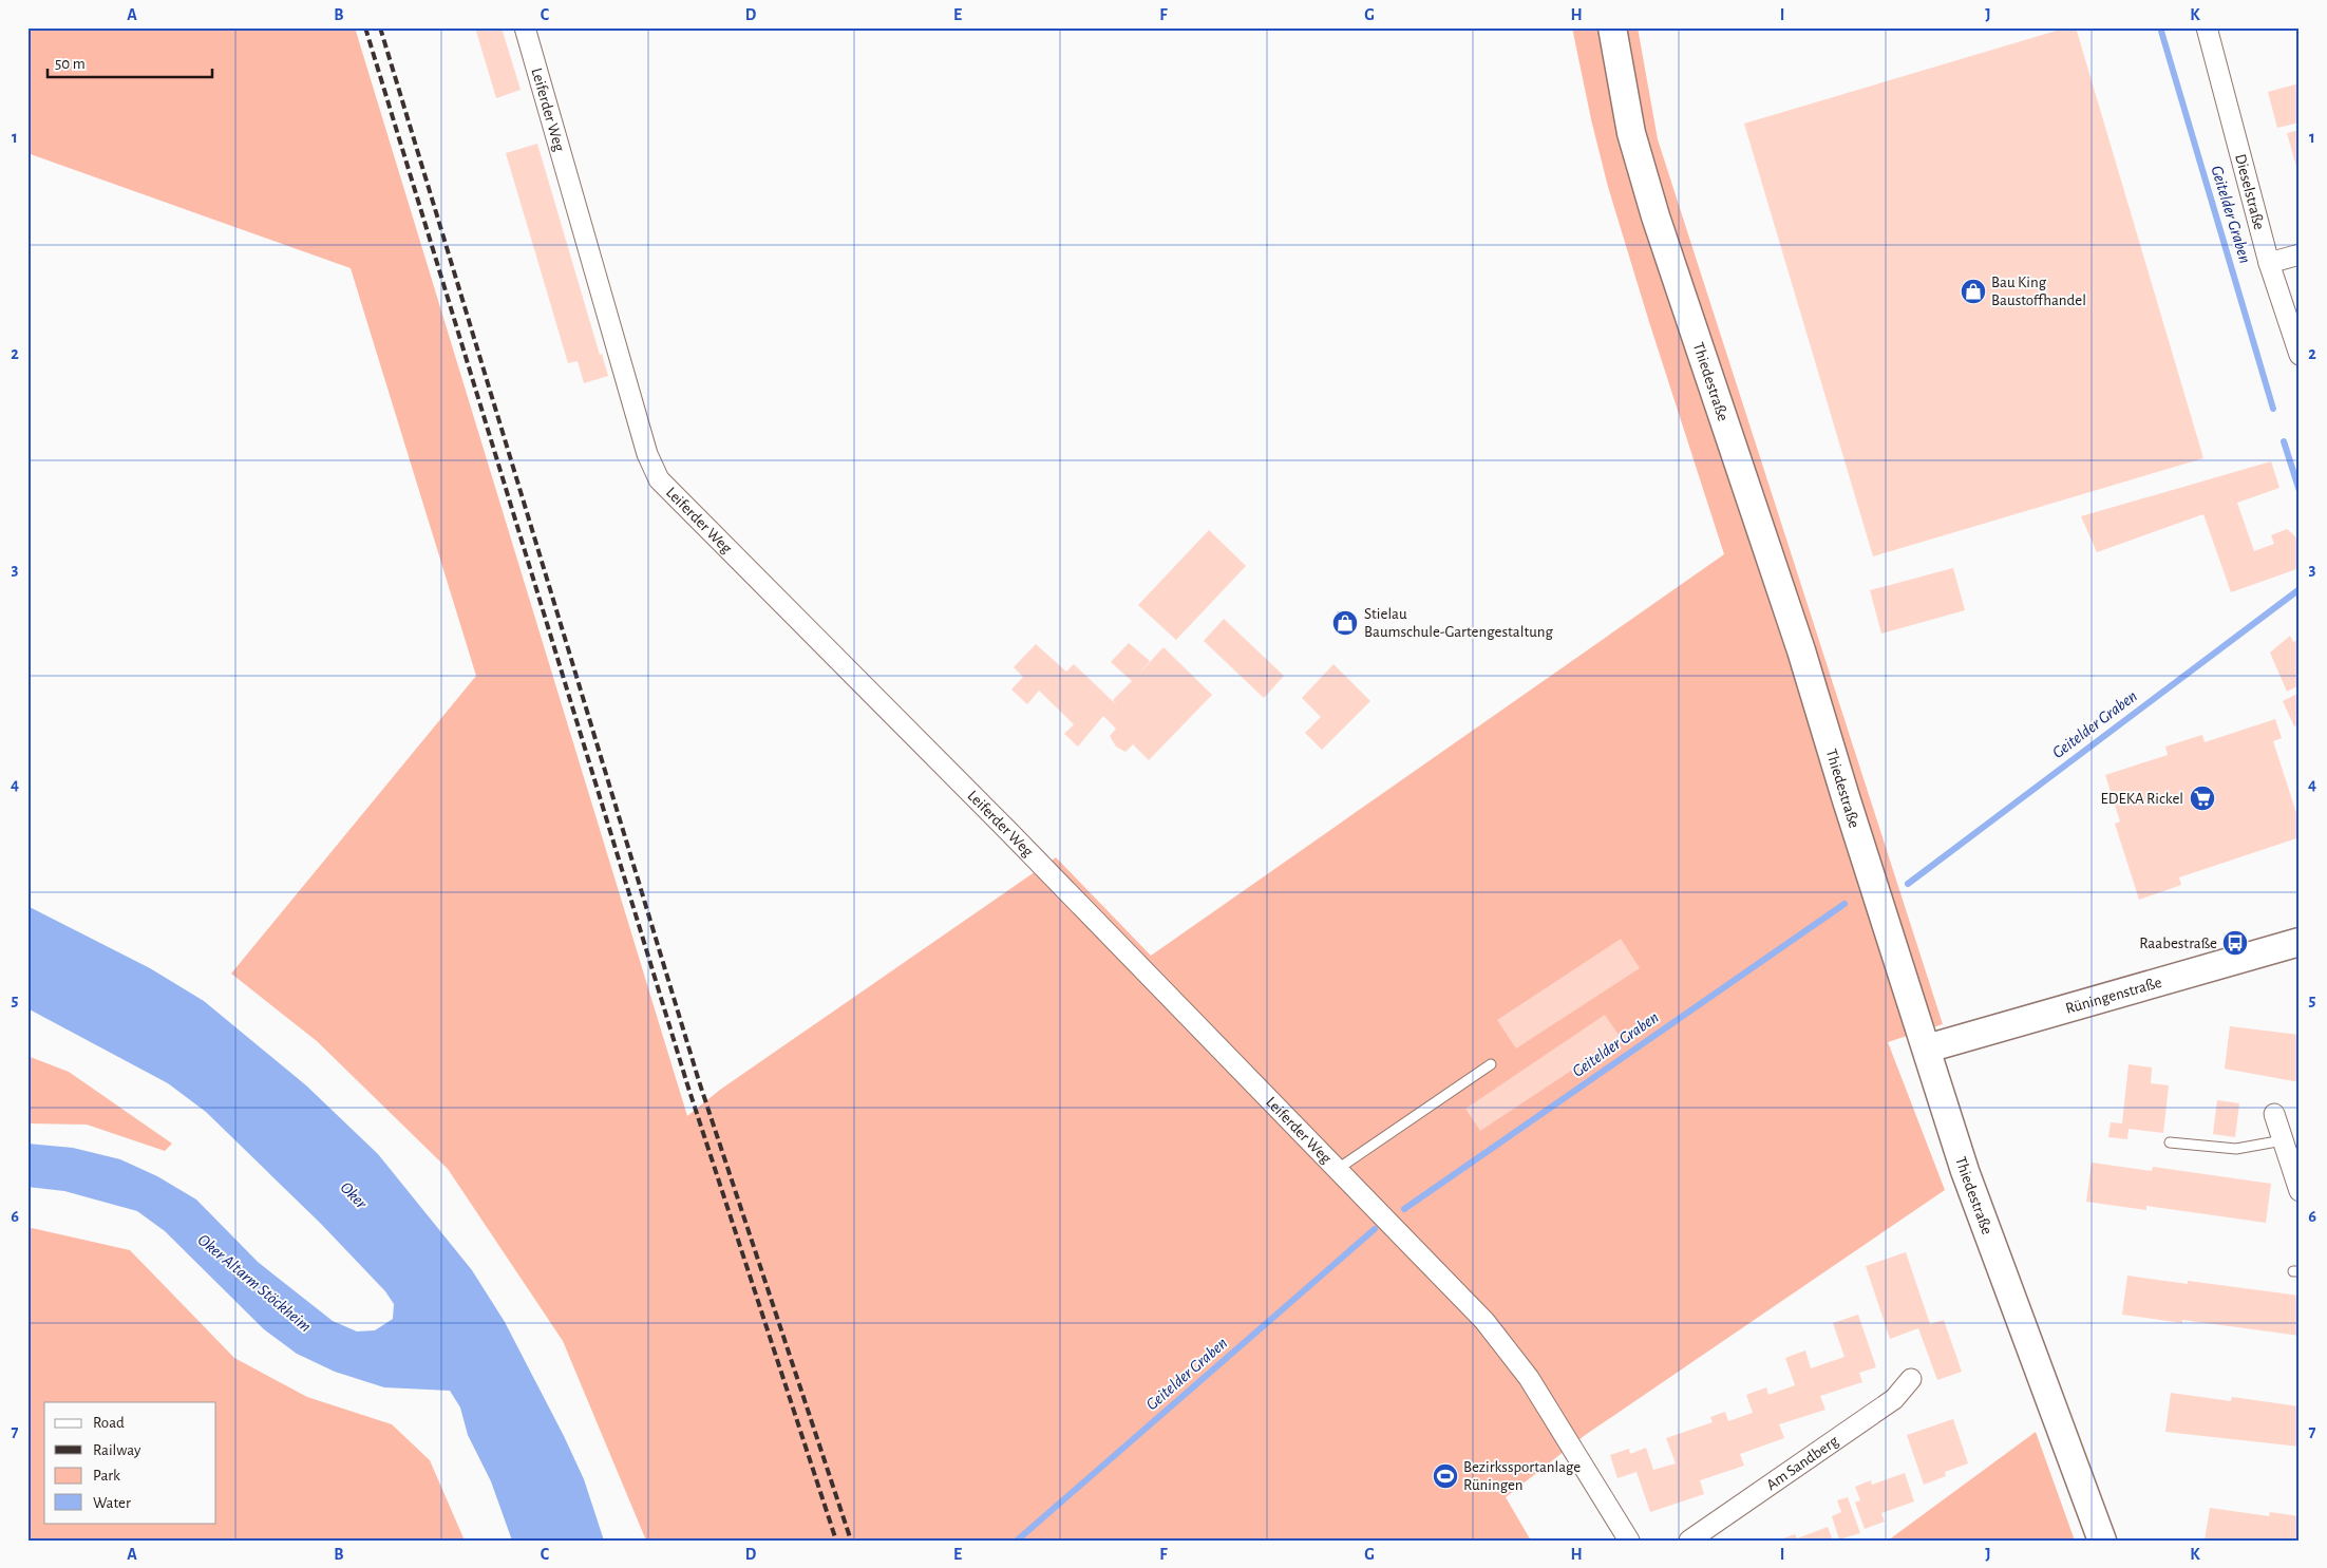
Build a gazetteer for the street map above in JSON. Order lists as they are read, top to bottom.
{
  "streets": {
    "street": [
      "Leiferder Weg",
      "Dieselstraße",
      "Thiedestraße",
      "Rüningenstraße",
      "Am Sandberg"
    ]
  },
  "crossings": [
    ["Thiedestraße", "Rüningenstraße"]
  ],
  "water": ["Geitelder Graben", "Oker", "Oker Altarm Stöckheim"],
  "places": {
    "shop": ["Bau King Baustoffhandel", "Stielau Baumschule-Gartengestaltung"],
    "supermarket": ["EDEKA Rickel"],
    "bus stop": ["Raabestraße"],
    "sports": ["Bezirkssportanlage Rüningen"]
  },
  "legend": [
    "Road",
    "Railway",
    "Park",
    "Water"
  ],
  "scale_bar": "50 m",
  "grid": {
    "columns": [
      "A",
      "B",
      "C",
      "D",
      "E",
      "F",
      "G",
      "H",
      "I",
      "J",
      "K"
    ],
    "rows": [
      "1",
      "2",
      "3",
      "4",
      "5",
      "6",
      "7"
    ]
  }
}
